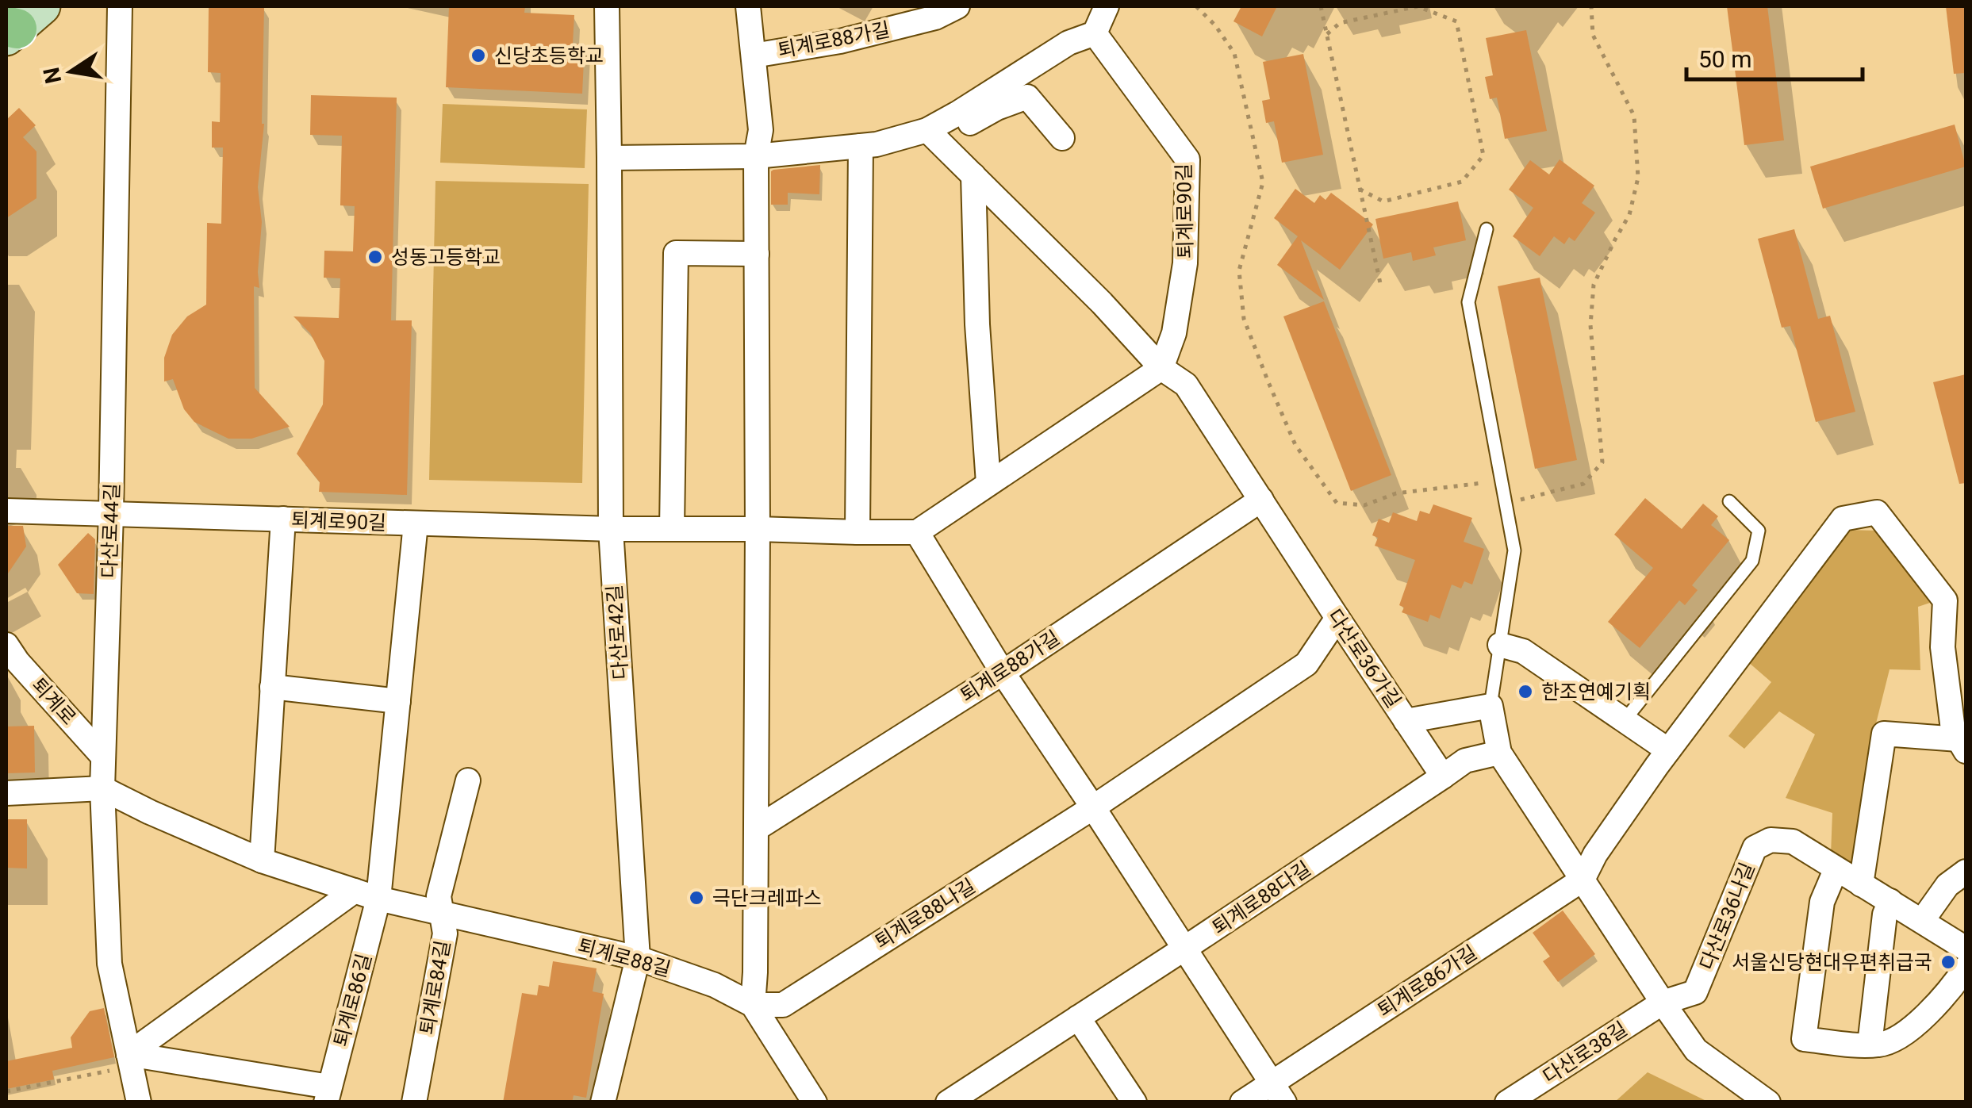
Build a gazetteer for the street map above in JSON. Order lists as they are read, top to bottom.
{
  "streets": {
    "street": [
      "퇴계로88가길",
      "퇴계로90길",
      "다산로44길",
      "다산로42길",
      "다산로36가길",
      "퇴계로",
      "퇴계로88다길",
      "퇴계로88나길",
      "다산로36나길",
      "퇴계로88길",
      "퇴계로86가길",
      "퇴계로84길",
      "퇴계로86길",
      "다산로38길"
    ]
  },
  "crossings": [
    ["퇴계로88가길", "퇴계로90길"],
    ["퇴계로88가길", "다산로36가길"],
    ["퇴계로88가길", "퇴계로88나길"],
    ["퇴계로88가길", "퇴계로88길"],
    ["퇴계로90길", "다산로44길"],
    ["퇴계로90길", "다산로42길"],
    ["퇴계로90길", "다산로36가길"],
    ["다산로44길", "퇴계로"],
    ["다산로44길", "퇴계로88길"],
    ["다산로42길", "퇴계로88길"],
    ["다산로36가길", "퇴계로88다길"],
    ["다산로36가길", "퇴계로88나길"],
    ["퇴계로88나길", "퇴계로88길"],
    ["다산로36나길", "다산로38길"],
    ["퇴계로88길", "퇴계로84길"],
    ["퇴계로88길", "퇴계로86길"]
  ],
  "places": [
    "신당초등학교",
    "성동고등학교",
    "한조연예기획",
    "극단크레파스",
    "서울신당현대우편취급국"
  ],
  "scale_bar": "50 m",
  "north": "left"
}
